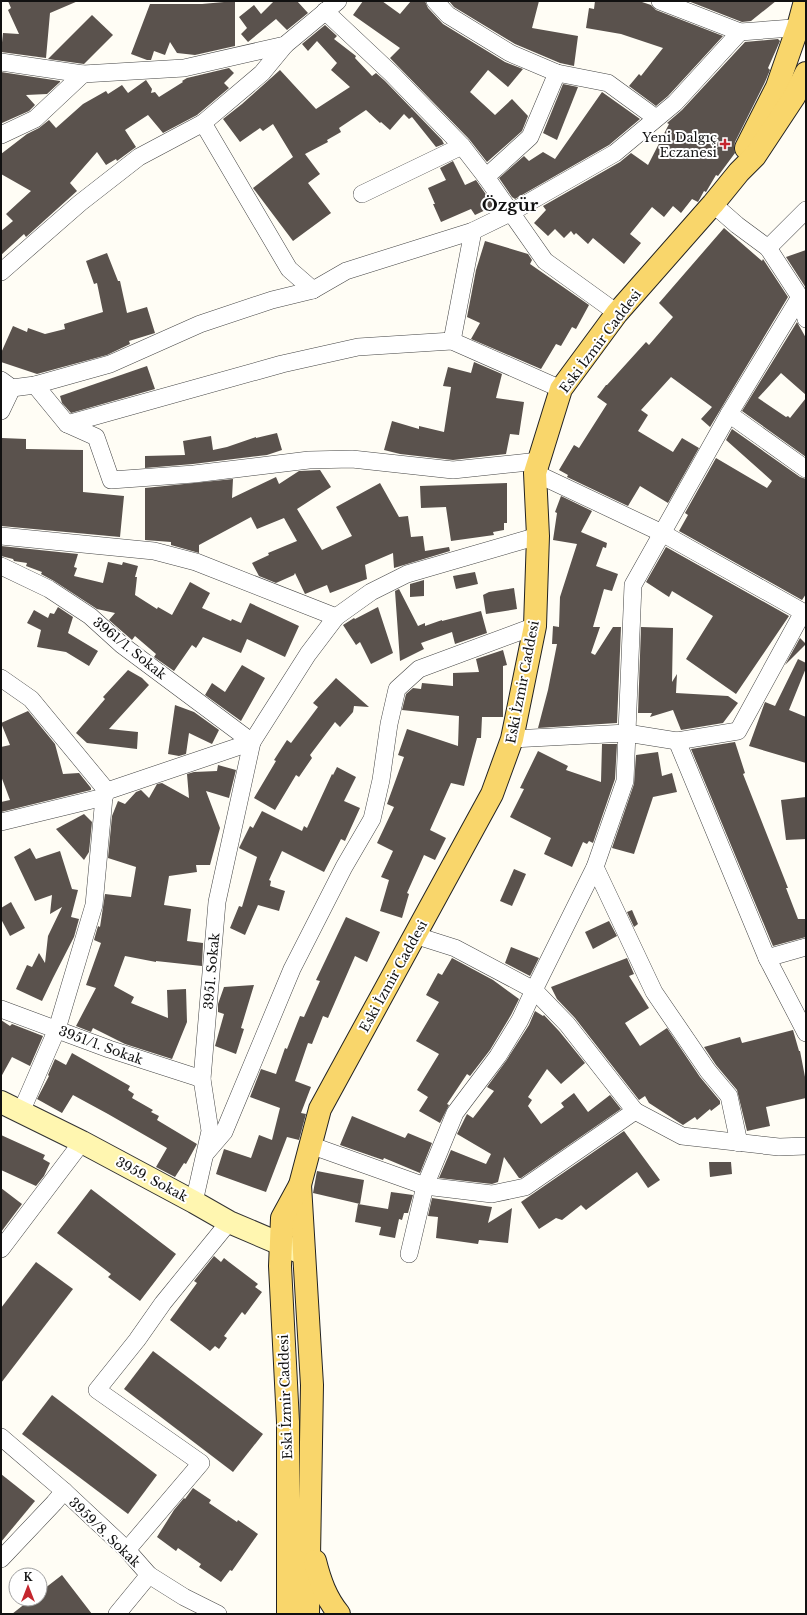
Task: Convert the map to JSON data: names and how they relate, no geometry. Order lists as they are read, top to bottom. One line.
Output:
{"streets":{"main road":["Eski İzmir Caddesi"],"street":["3961/1. Sokak","3951. Sokak","3951/1. Sokak","3959. Sokak","3959/8. Sokak"]},"crossings":[["Eski İzmir Caddesi","3959. Sokak"],["3961/1. Sokak","3951. Sokak"],["3951. Sokak","3951/1. Sokak"],["3951. Sokak","3959. Sokak"]],"districts":["Özgür"],"places":{"health":["Yeni Dalgıç Eczanesi"]},"north":"top"}
